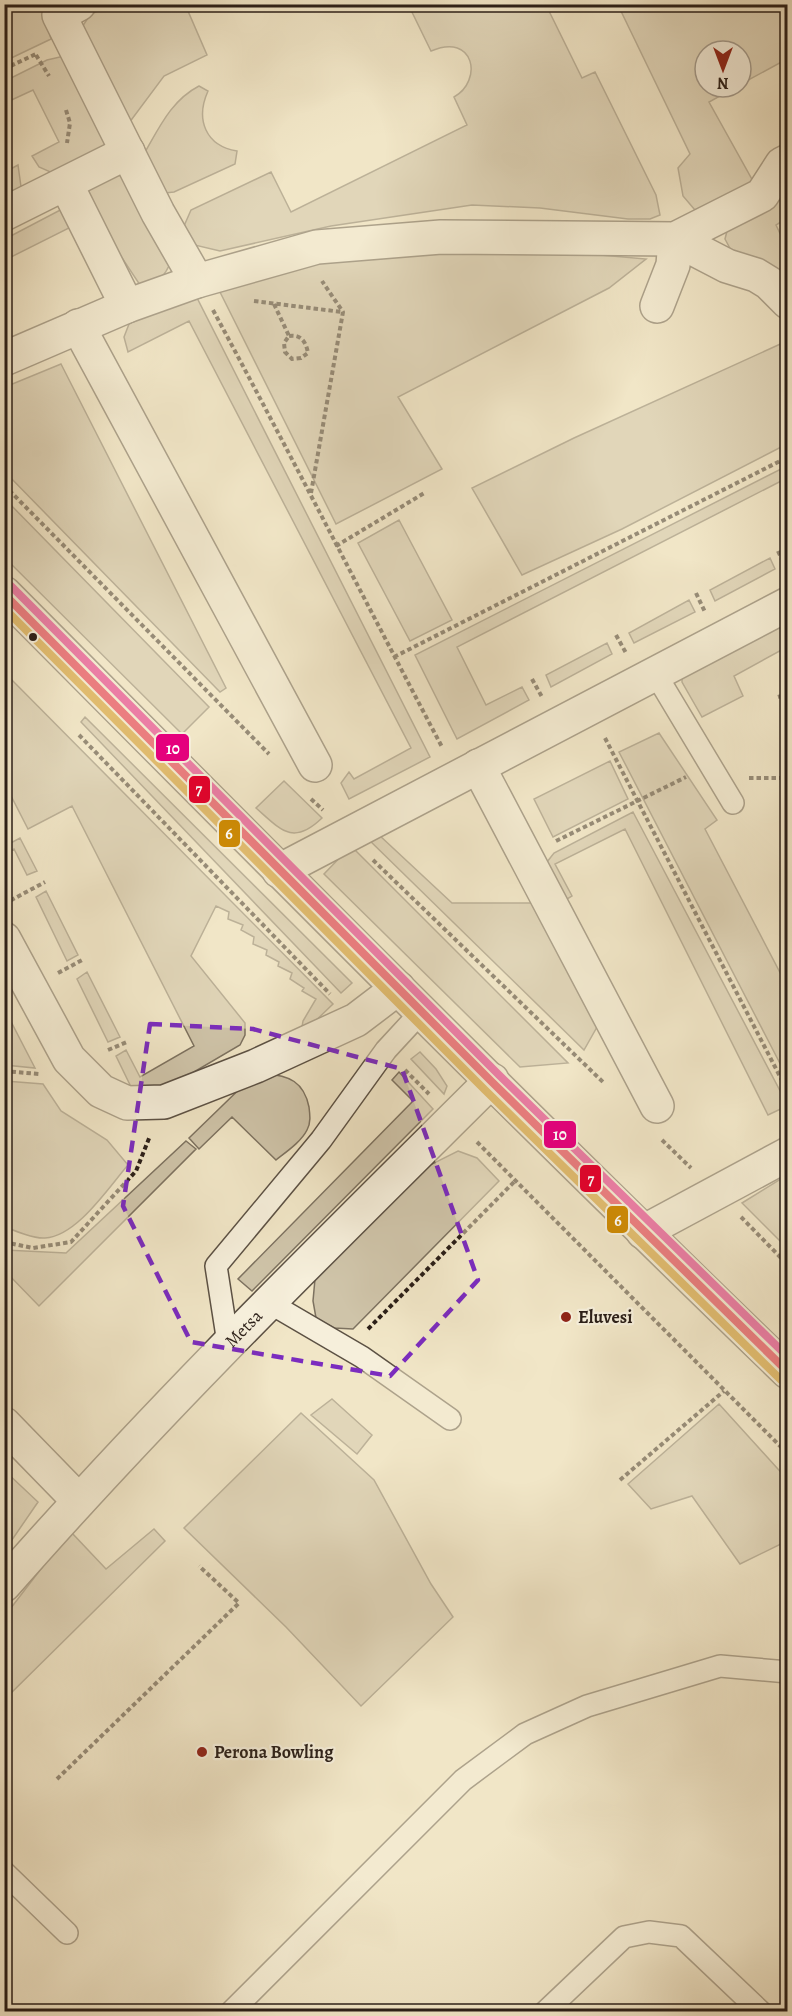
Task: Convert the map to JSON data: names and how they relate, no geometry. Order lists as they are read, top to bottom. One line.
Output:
{"streets":{"street":["Metsa"]},"places":["Eluvesi","Perona Bowling"],"lines":["transit line 10","transit line 7","transit line 6"],"north":"bottom"}
